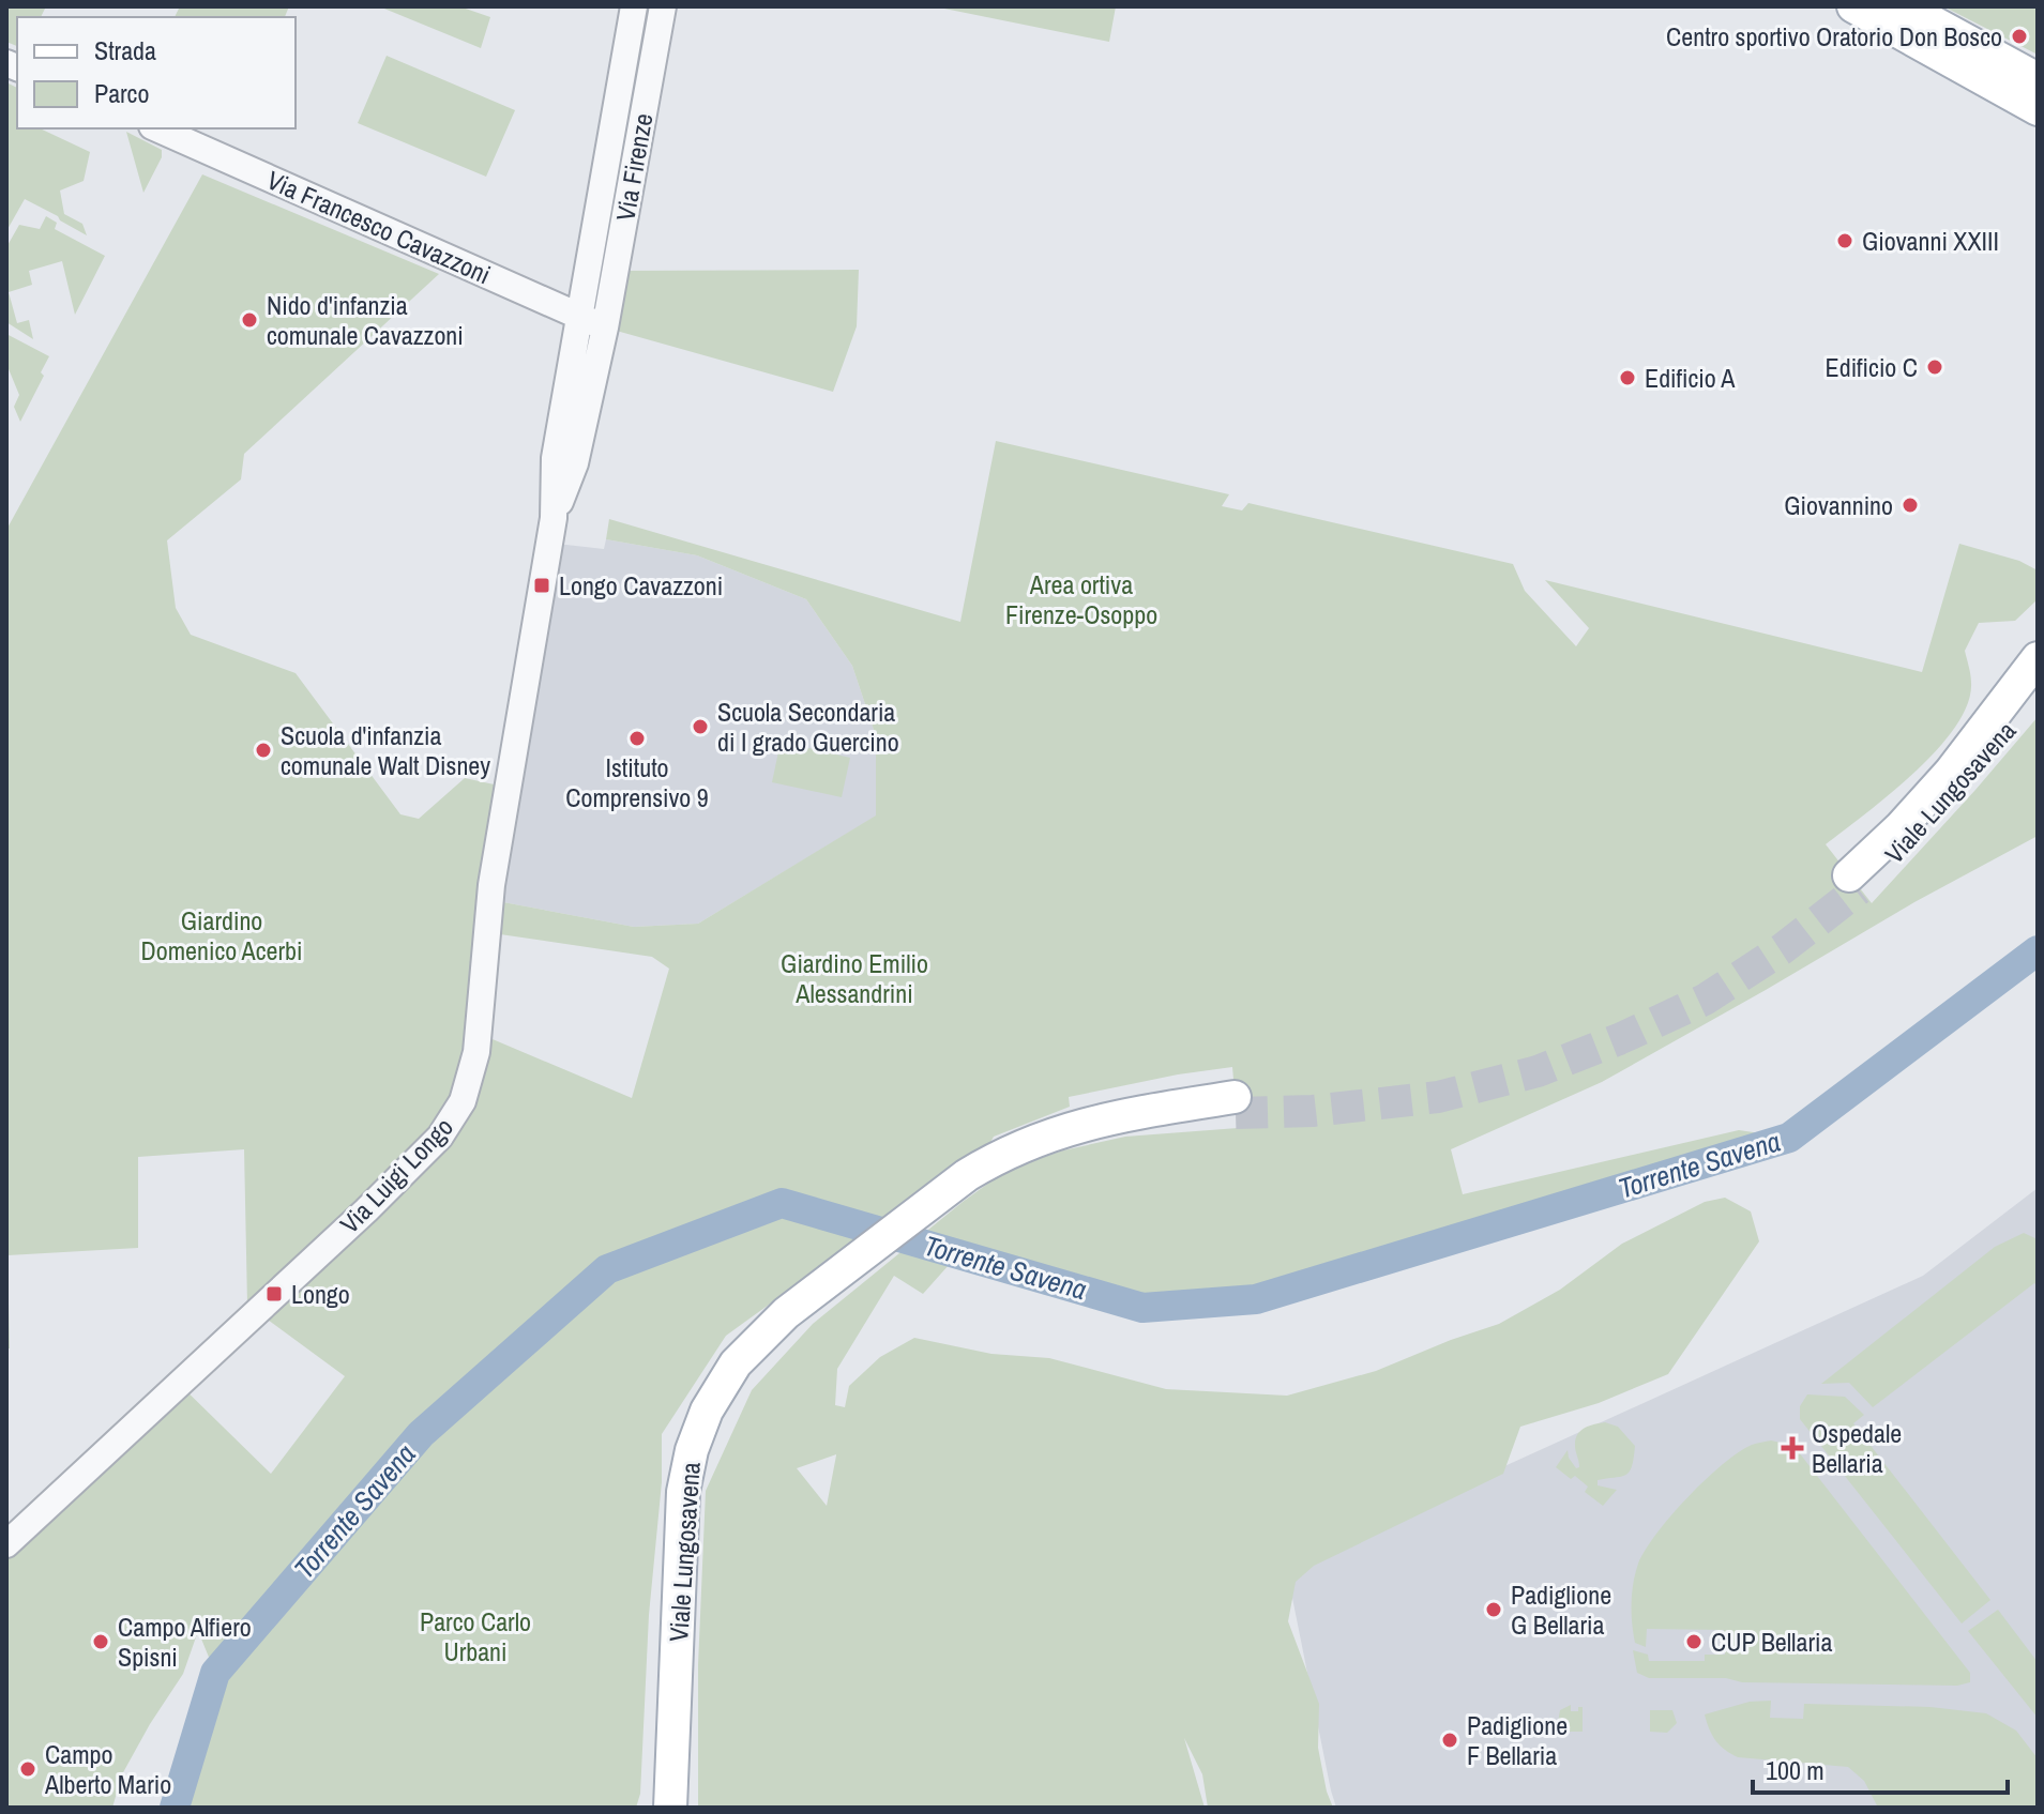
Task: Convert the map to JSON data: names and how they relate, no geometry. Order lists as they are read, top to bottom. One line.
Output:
{"streets":{"main road":["Viale Lungosavena"],"street":["Via Firenze","Via Francesco Cavazzoni","Via Luigi Longo"]},"crossings":[["Via Firenze","Via Francesco Cavazzoni"],["Via Firenze","Via Luigi Longo"]],"water":["Torrente Savena"],"parks":["Area ortiva Firenze-Osoppo","Giardino Domenico Acerbi","Giardino Emilio Alessandrini","Parco Carlo Urbani"],"places":{"other":["Centro sportivo Oratorio Don Bosco","Giovanni XXIII","Nido d'infanzia comunale Cavazzoni","Edificio C","Edificio A","Giovannino","Scuola Secondaria di I grado Guercino","Istituto Comprensivo 9","Scuola d'infanzia comunale Walt Disney","Padiglione G Bellaria","Campo Alfiero Spisni","CUP Bellaria","Padiglione F Bellaria","Campo Alberto Mario"],"transit":["Longo Cavazzoni","Longo"],"health":["Ospedale Bellaria"]},"legend":["Strada","Parco"],"scale_bar":"100 m"}
